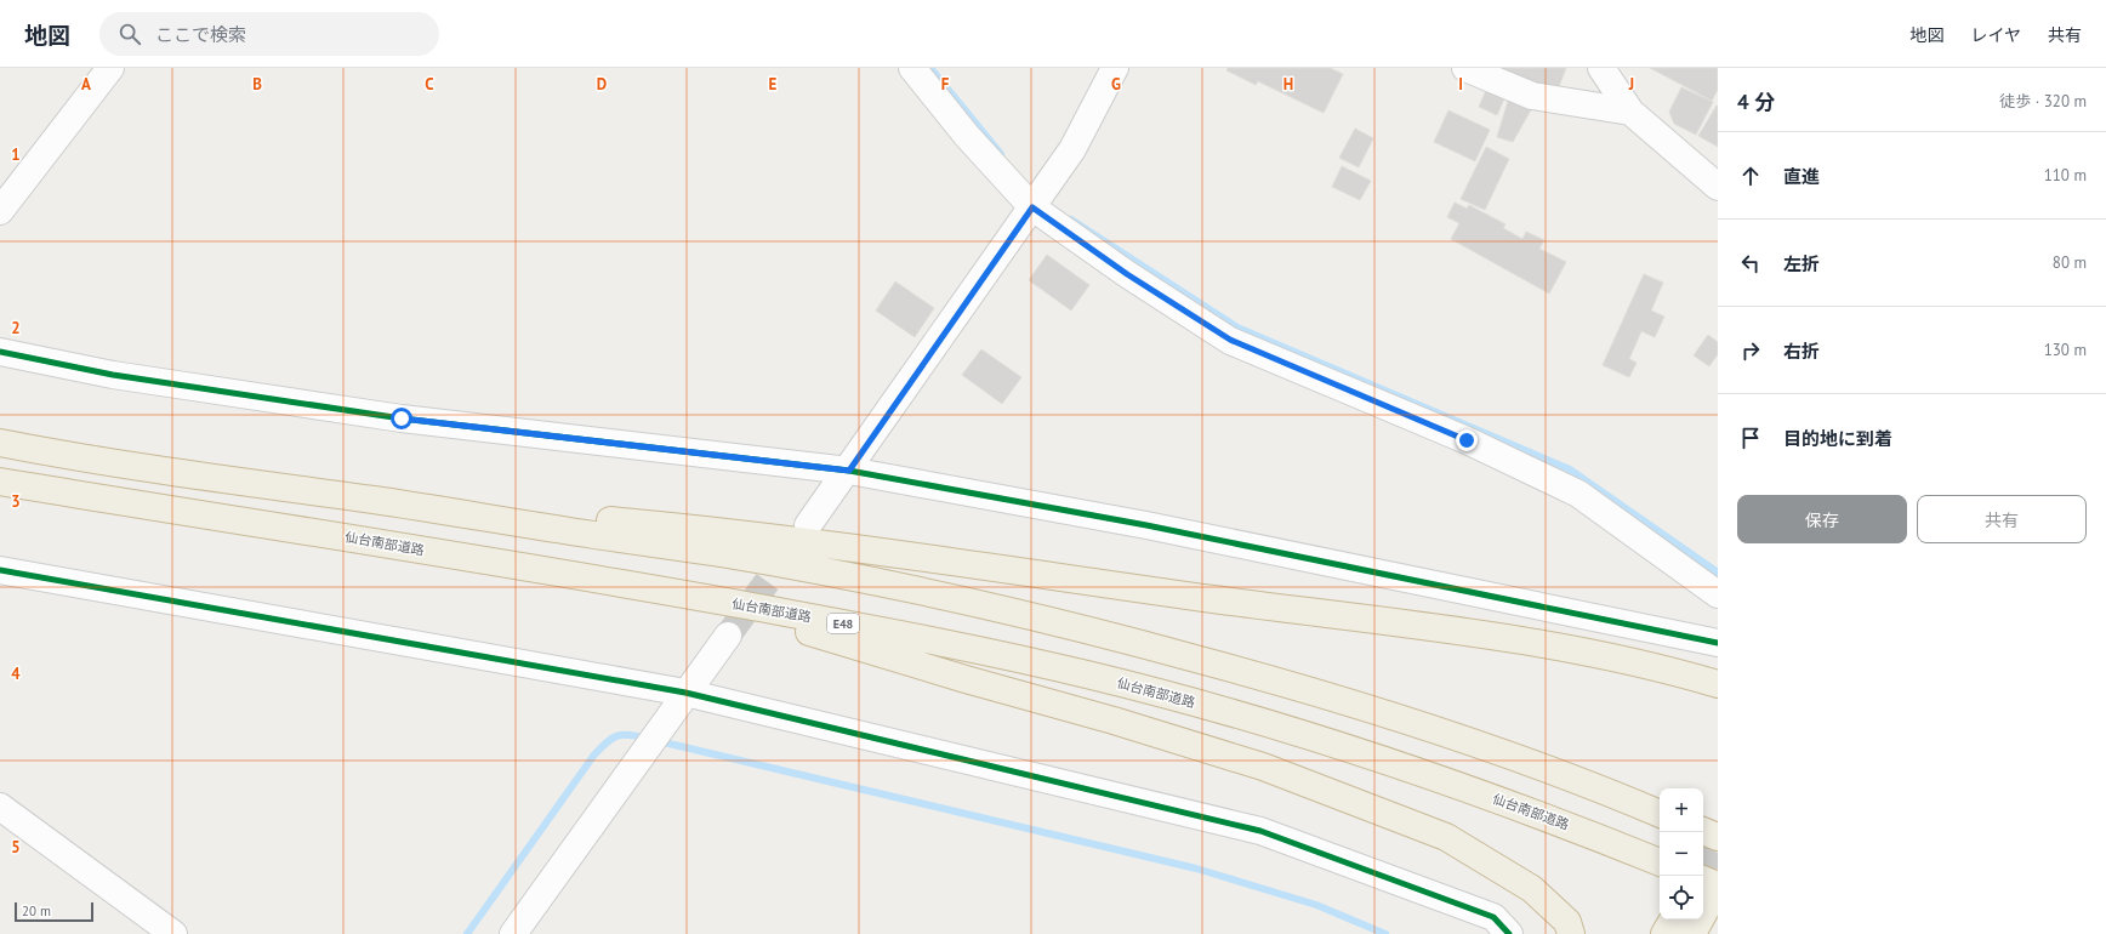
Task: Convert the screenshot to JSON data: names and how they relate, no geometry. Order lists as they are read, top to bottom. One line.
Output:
{"streets":{"highway":["仙台南部道路","E48"]},"scale_bar":"20 m","page":{"header":"地図","search":"ここで検索","nav":["地図","レイヤ","共有"],"heading":["4 分","徒歩 · 320 m"],"list":[["直進","110 m"],["左折","80 m"],["右折","130 m"],"目的地に到着"],"buttons":["保存","共有"],"map_buttons":["+","−"],"scale":"20 m"},"grid":{"columns":["A","B","C","D","E","F","G","H","I","J"],"rows":["1","2","3","4","5"]}}
